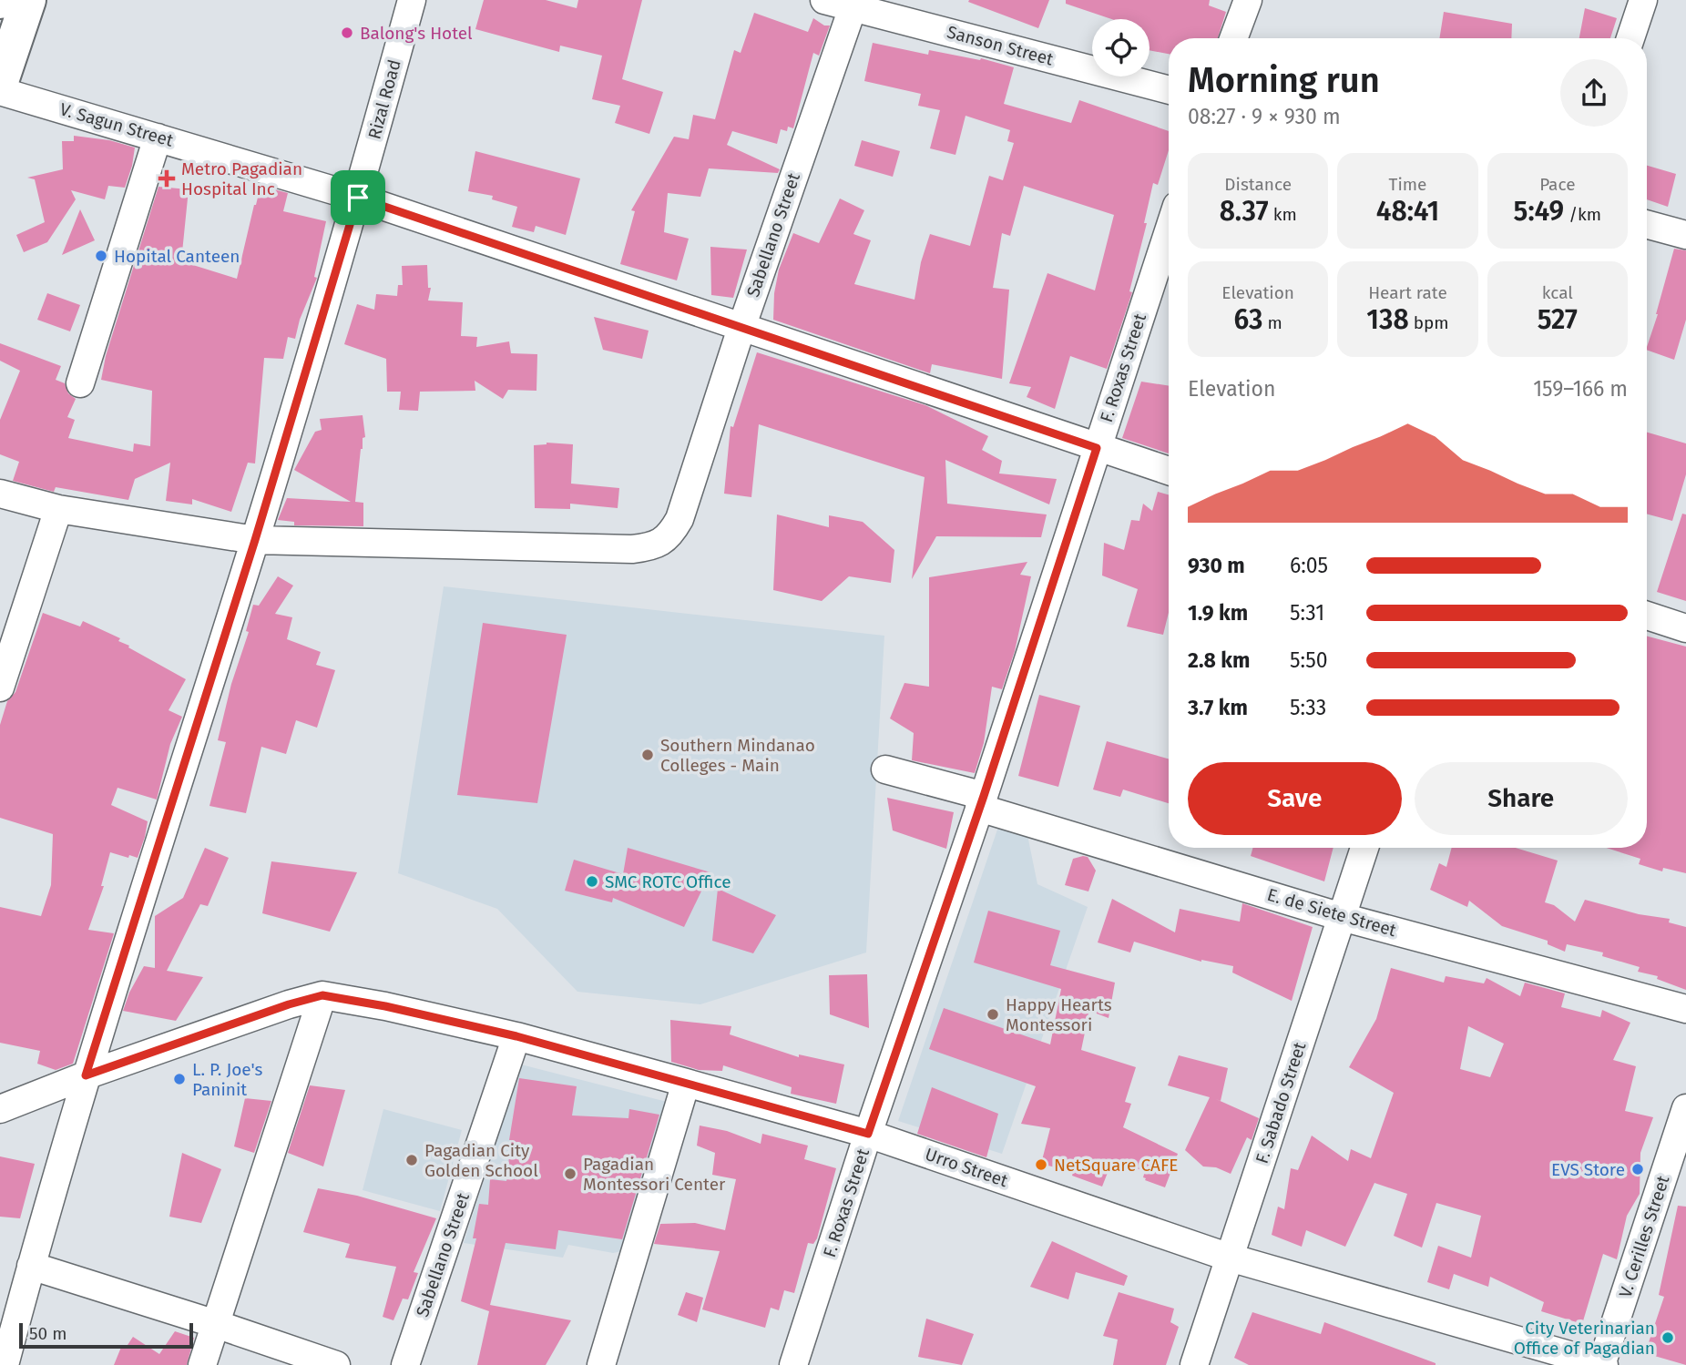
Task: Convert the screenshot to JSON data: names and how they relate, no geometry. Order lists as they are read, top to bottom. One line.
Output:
{"streets":{"street":["Sanson Street","Rizal Road","V. Sagun Street","Sabellano Street","F. Roxas Street","E. de Siete Street","F. Sabado Street","Urro Street","V. Cerilles Street"]},"crossings":[["Sanson Street","Sabellano Street"],["Rizal Road","V. Sagun Street"],["Rizal Road","Sabellano Street"],["V. Sagun Street","Sabellano Street"],["V. Sagun Street","F. Roxas Street"],["Sabellano Street","Urro Street"],["F. Roxas Street","E. de Siete Street"],["F. Roxas Street","Urro Street"],["E. de Siete Street","F. Sabado Street"],["F. Sabado Street","Urro Street"],["Urro Street","V. Cerilles Street"]],"places":{"other":["Balong's Hotel","Hopital Canteen","Southern Mindanao Colleges - Main","SMC ROTC Office","Happy Hearts Montessori","L. P. Joe's Paninit","Pagadian City Golden School","NetSquare CAFE","EVS Store","Pagadian Montessori Center","City Veterinarian Office of Pagadian"],"health":["Metro Pagadian Hospital Inc"]},"scale_bar":"50 m","page":{"heading":["Morning run","08:27 · 9 × 930 m"],"stats":[["Distance","8.37 km"],["Time","48:41"],["Pace","5:49 /km"],["Elevation","63 m"],["Heart rate","138 bpm"],["kcal","527"]],"chart":["Elevation","159–166 m"],"list":[{"name":"930 m","note":"6:05"},{"name":"1.9 km","note":"5:31"},{"name":"2.8 km","note":"5:50"},{"name":"3.7 km","note":"5:33"}],"buttons":["Save","Share"],"scale":"50 m"}}
